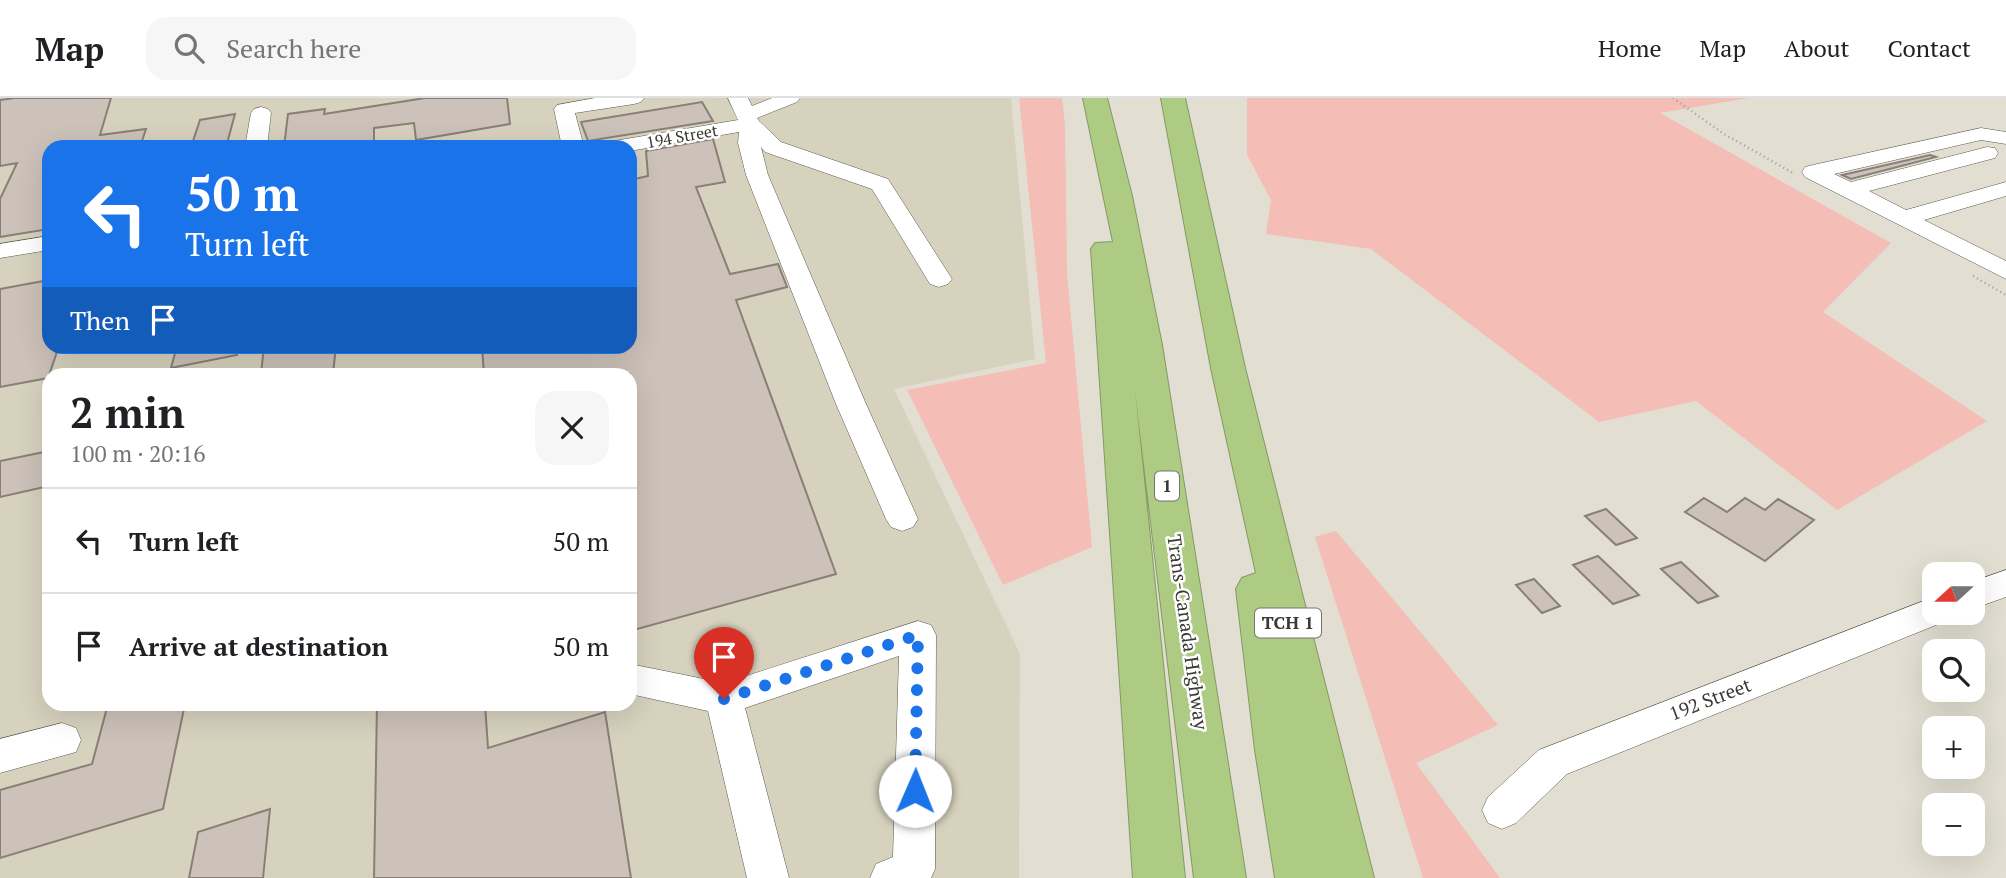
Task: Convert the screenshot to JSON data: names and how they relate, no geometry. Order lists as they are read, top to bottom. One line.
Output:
{"streets":{"highway":["1","TCH 1","Trans-Canada Highway"],"street":["194 Street","192 Street"]},"north":"left","page":{"header":"Map","search":"Search here","nav":["Home","Map","About","Contact"],"turn":["50 m","Turn left"],"then":"Then","heading":["2 min","100 m · 20:16"],"list":[{"name":"Turn left","value":"50 m"},{"name":"Arrive at destination","value":"50 m"}],"map_buttons":["+","−"]}}
